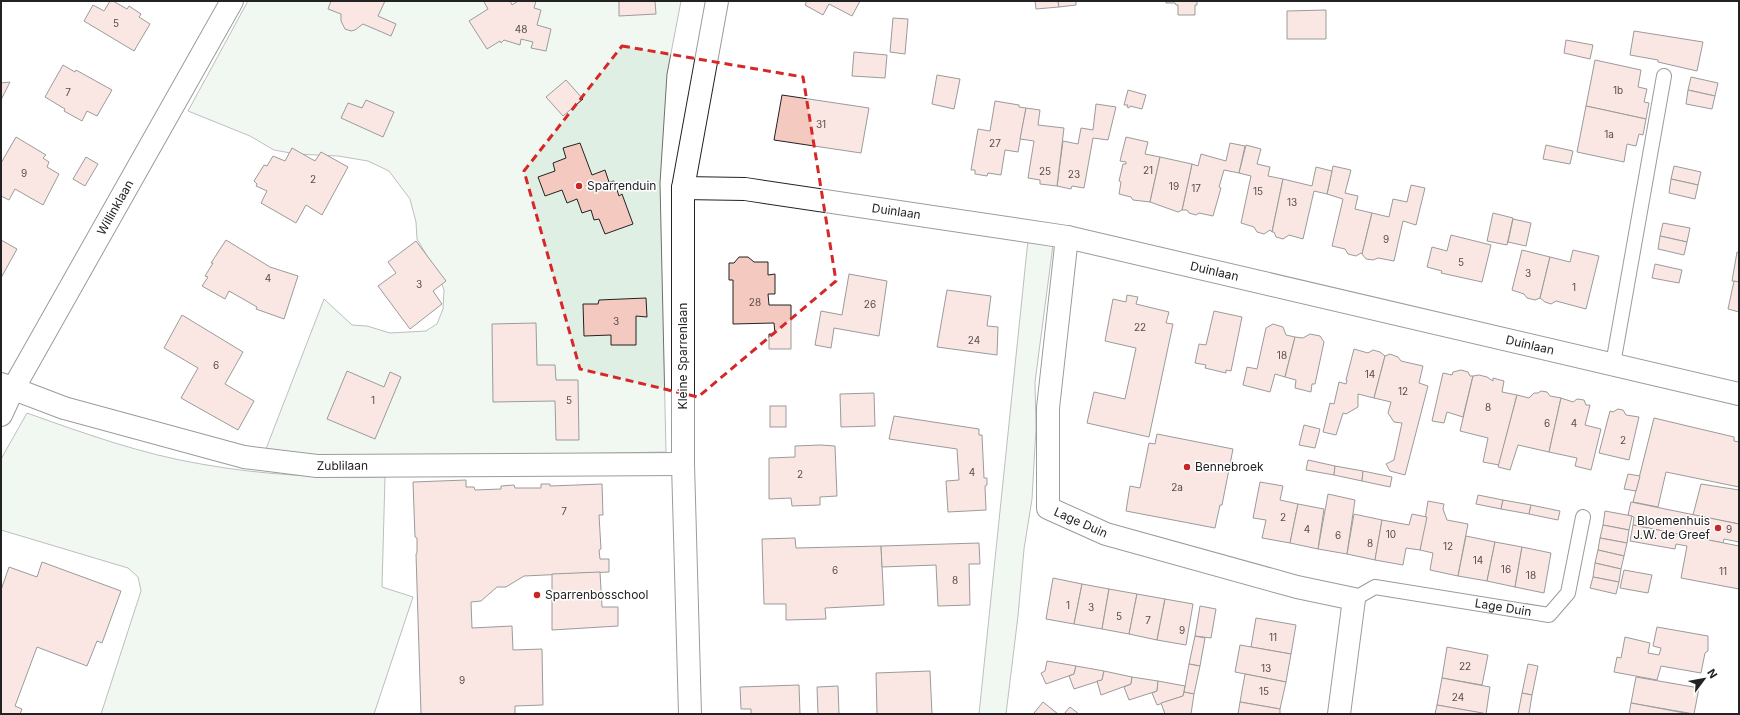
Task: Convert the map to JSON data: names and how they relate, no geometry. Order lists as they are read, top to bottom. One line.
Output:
{"streets":{"street":["Willinklaan","Duinlaan","Kleine Sparrenlaan","Zublilaan","Lage Duin"]},"crossings":[["Willinklaan","Zublilaan"],["Duinlaan","Kleine Sparrenlaan"],["Duinlaan","Lage Duin"],["Kleine Sparrenlaan","Zublilaan"]],"places":["Sparrenduin","Bennebroek","Bloemenhuis J.W. de Greef","Sparrenbosschool"],"house_numbers":["5","48","1b","7","31","1a","27","21","25","9","23","2","19","17","15","13","9","5","3","4","3","1","28","26","3","22","24","18","6","14","12","1","5","8","6","4","2","4","2","2a","7","2","4","9","10","6","8","12","14","16","6","11","18","8","1","3","5","7","9","11","22","13","9","15","24"],"north":"top right"}
